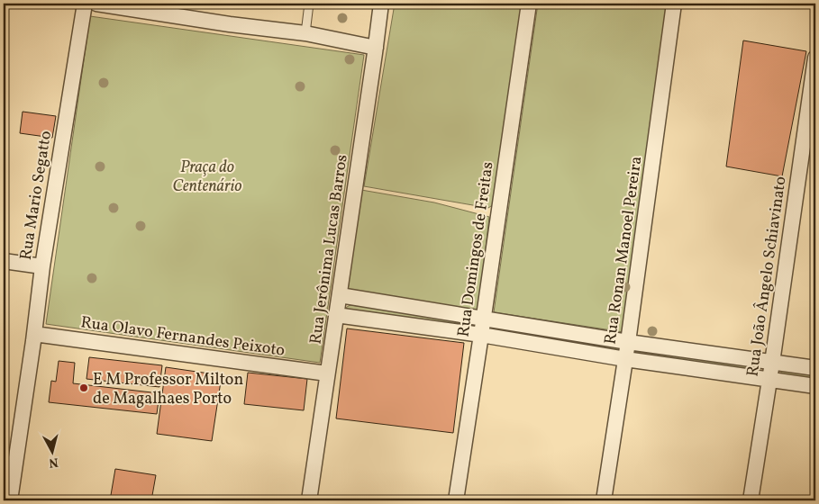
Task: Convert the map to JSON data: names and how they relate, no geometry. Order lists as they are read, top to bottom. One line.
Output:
{"streets":{"street":["Rua Mario Segatto","Rua Jerônima Lucas Barros","Rua Domingos de Freitas","Rua Ronan Manoel Pereira","Rua João Ângelo Schiavinato","Rua Olavo Fernandes Peixoto"]},"crossings":[["Rua Mario Segatto","Rua Olavo Fernandes Peixoto"],["Rua Jerônima Lucas Barros","Rua Olavo Fernandes Peixoto"]],"parks":["Praça do Centenário"],"places":["E M Professor Milton de Magalhaes Porto"],"north":"bottom"}
